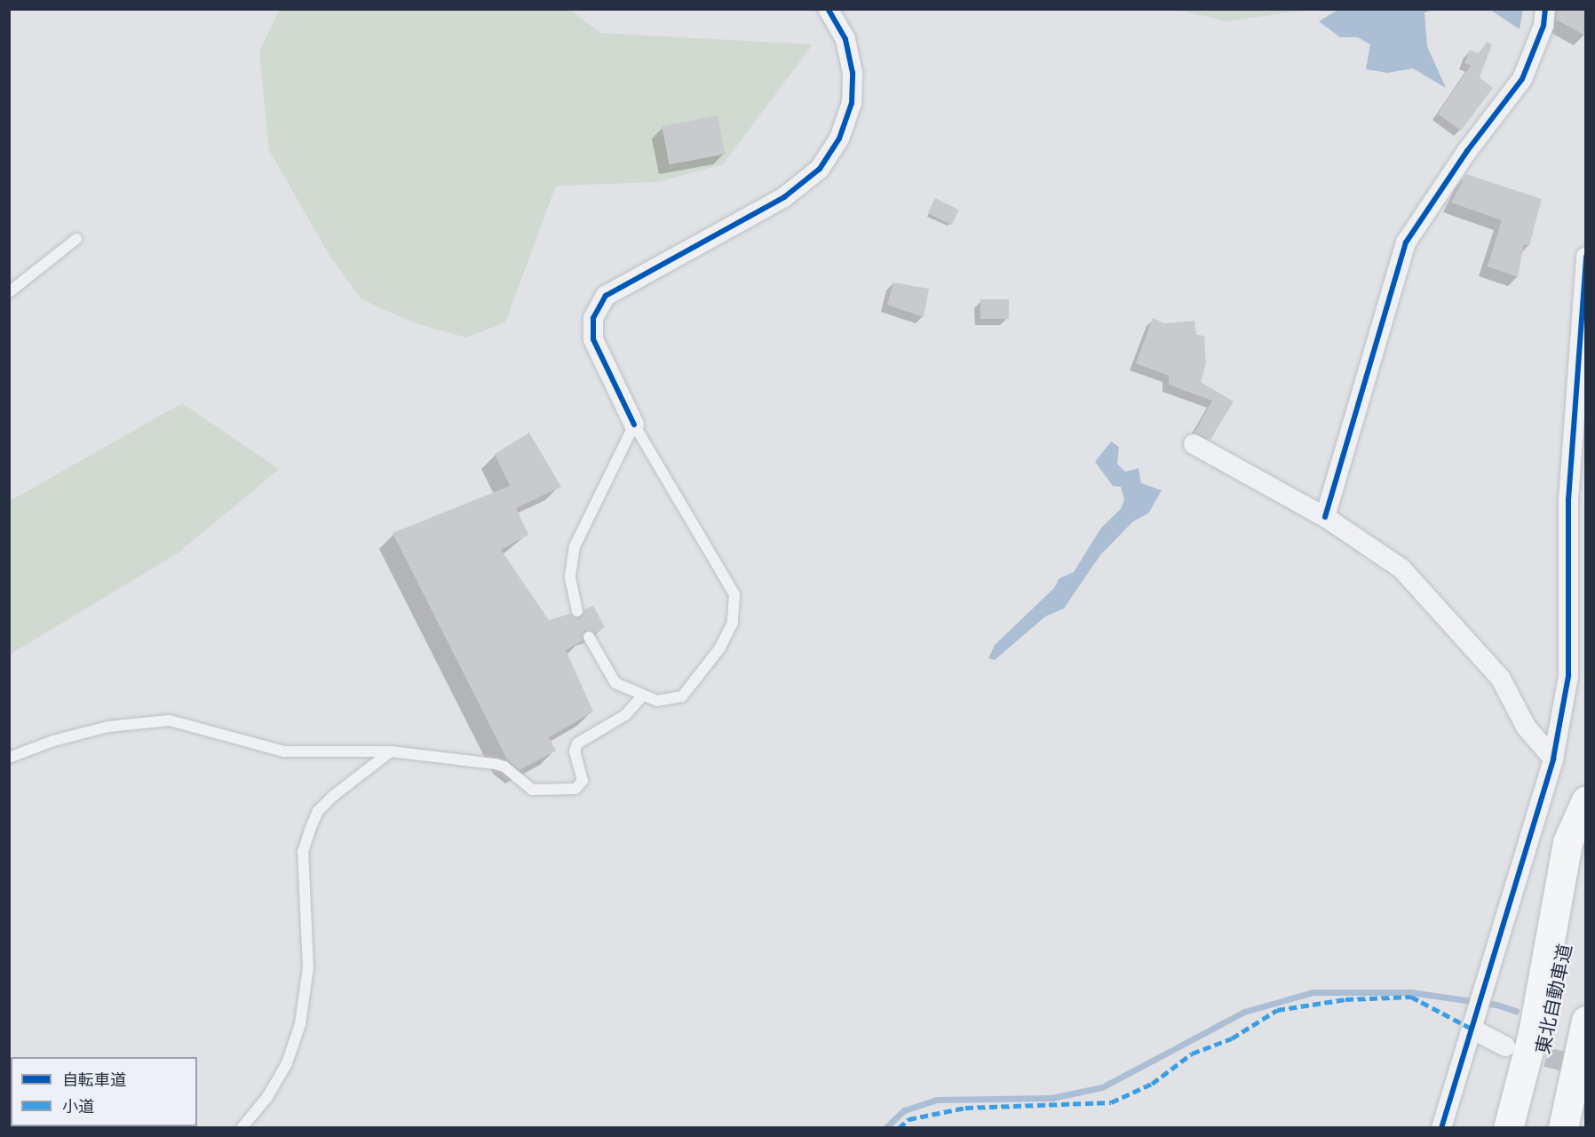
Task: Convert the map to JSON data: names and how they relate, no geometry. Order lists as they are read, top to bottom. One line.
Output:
{"streets":{"highway":["東北自動車道"]},"legend":["自転車道","小道"]}
